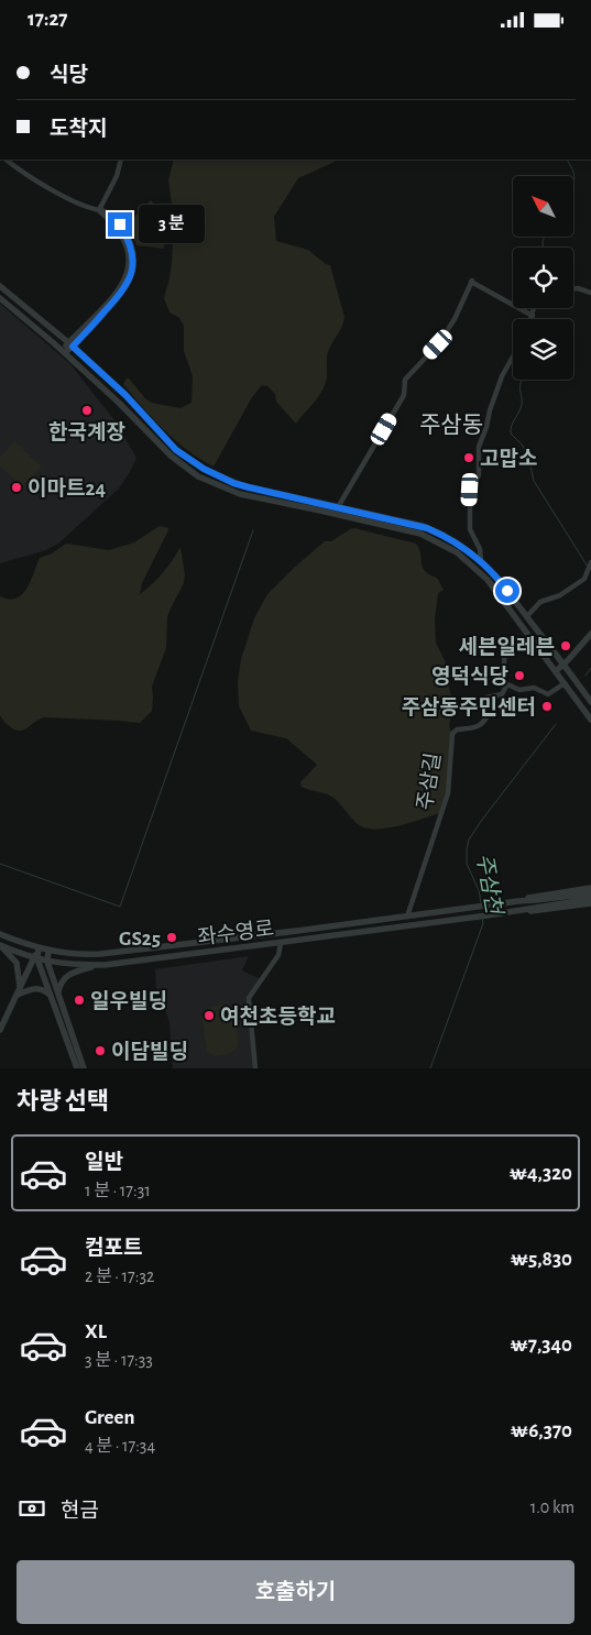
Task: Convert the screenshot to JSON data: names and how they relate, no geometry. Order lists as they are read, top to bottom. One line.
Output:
{"streets":{"street":["주삼길","좌수영로"]},"crossings":[["주삼길","좌수영로"]],"districts":["주삼동"],"water":["주삼천"],"places":["한국계장","고맙소","이마트24","세븐일레븐","영덕식당","주삼동주민센터","GS25","일우빌딩","여천초등학교","이담빌딩"],"north":"top left","page":{"status":"17:27","banner":["식당","도착지"],"bubble":"3 분","heading":"차량 선택","list":[{"name":"일반","note":"1 분 · 17:31","value":"₩4,320"},{"name":"컴포트","note":"2 분 · 17:32","value":"₩5,830"},{"name":"XL","note":"3 분 · 17:33","value":"₩7,340"},{"name":"Green","note":"4 분 · 17:34","value":"₩6,370"}],"pay":["현금","1.0 km"],"buttons":"호출하기"}}
